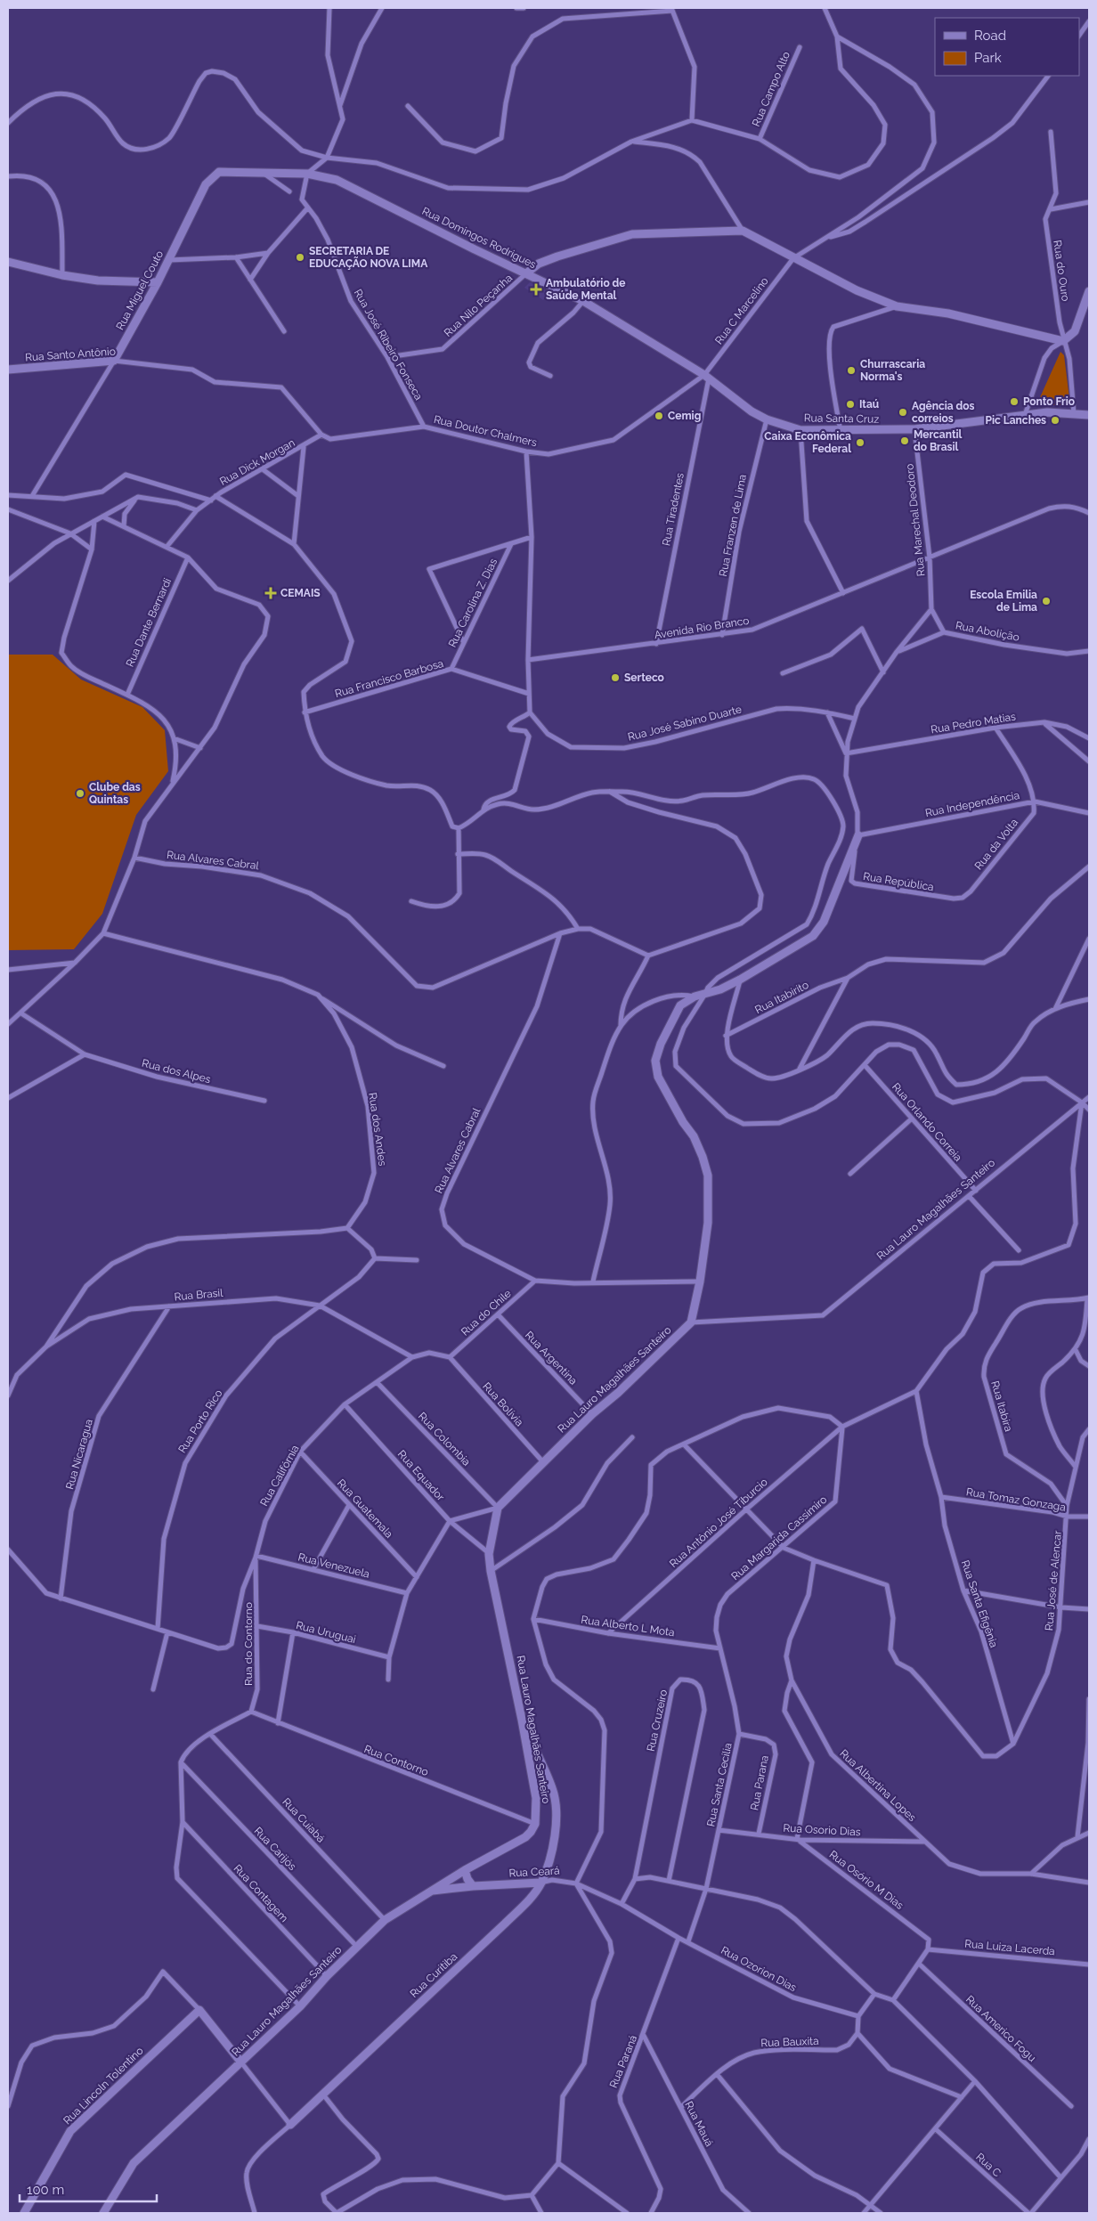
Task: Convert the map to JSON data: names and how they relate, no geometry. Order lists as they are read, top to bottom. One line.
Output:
{"streets":{"street":["Rua Campo Alto","Rua Domingos Rodrigues","Rua do Ouro","Rua Miguel Couto","Rua Nilo Peçanha","Rua C Marcelino","Rua José Ribeiro Fonseca","Rua Santo Antônio","Rua Santa Cruz","Rua Doutor Chalmers","Rua Dick Morgan","Rua Tiradentes","Rua Marechal Deodoro","Rua Franzen de Lima","Rua Carolina Z. Dias","Rua Dante Bernardi","Avenida Rio Branco","Rua Abolição","Rua Francisco Barbosa","Rua José Sabino Duarte","Rua Pedro Matias","Rua Independência","Rua da Volta","Rua Alvares Cabral","Rua República","Rua Itabirito","Rua dos Alpes","Rua Orlando Correia","Rua dos Andes","Rua Lauro Magalhães Santeiro","Rua Brasil","Rua do Chile","Rua Argentina","Rua Bolívia","Rua Itabira","Rua Porto Rico","Rua Colombia","Rua Nicaragua","Rua Califórnia","Rua Equador","Rua Tomaz Gonzaga","Rua Guatemala","Rua Antônio José Tiburcio","Rua Margarida Cassimiro","Rua Venezuela","Rua José de Alencar","Rua Santa Efigênia","Rua Alberto L Mota","Rua Uruguai","Rua do Contorno","Rua Cruzeiro","Rua Contorno","Rua Parana","Rua Santa Cecilia","Rua Albertina Lopes","Rua Cuiabá","Rua Osorio Dias","Rua Carijós","Rua Ceará","Rua Osório M Dias","Rua Contagem","Rua Luiza Lacerda","Rua Ozorion Dias","Rua Curitiba","Rua Americo Fogu","Rua Bauxita","Rua Paraná","Rua Lincoln Tolentino","Rua Mauá","Rua C"]},"crossings":[["Rua Domingos Rodrigues","Rua Miguel Couto"],["Rua Domingos Rodrigues","Rua Nilo Peçanha"],["Rua Domingos Rodrigues","Rua C Marcelino"],["Rua Domingos Rodrigues","Rua José Ribeiro Fonseca"],["Rua Domingos Rodrigues","Rua Santa Cruz"],["Rua Domingos Rodrigues","Rua Doutor Chalmers"],["Rua Domingos Rodrigues","Rua Tiradentes"],["Rua do Ouro","Rua Santa Cruz"],["Rua Miguel Couto","Rua José Ribeiro Fonseca"],["Rua Miguel Couto","Rua Santo Antônio"],["Rua Nilo Peçanha","Rua José Ribeiro Fonseca"],["Rua C Marcelino","Rua Santa Cruz"],["Rua C Marcelino","Rua Doutor Chalmers"],["Rua C Marcelino","Rua Tiradentes"],["Rua José Ribeiro Fonseca","Rua Doutor Chalmers"],["Rua Santo Antônio","Rua Doutor Chalmers"],["Rua Santo Antônio","Rua Dick Morgan"],["Rua Santa Cruz","Rua Doutor Chalmers"],["Rua Santa Cruz","Rua Tiradentes"],["Rua Santa Cruz","Rua Marechal Deodoro"],["Rua Santa Cruz","Rua Franzen de Lima"],["Rua Doutor Chalmers","Rua Dick Morgan"],["Rua Doutor Chalmers","Rua Tiradentes"],["Rua Tiradentes","Avenida Rio Branco"],["Rua Marechal Deodoro","Avenida Rio Branco"],["Rua Marechal Deodoro","Rua Abolição"],["Rua Franzen de Lima","Avenida Rio Branco"],["Rua Carolina Z. Dias","Rua Francisco Barbosa"],["Rua Independência","Rua da Volta"],["Rua Independência","Rua República"],["Rua da Volta","Rua República"],["Rua Alvares Cabral","Rua do Chile"],["Rua Orlando Correia","Rua Lauro Magalhães Santeiro"],["Rua Lauro Magalhães Santeiro","Rua Argentina"],["Rua Lauro Magalhães Santeiro","Rua Bolívia"],["Rua Lauro Magalhães Santeiro","Rua Colombia"],["Rua Lauro Magalhães Santeiro","Rua Equador"],["Rua Lauro Magalhães Santeiro","Rua Contorno"],["Rua Lauro Magalhães Santeiro","Rua Cuiabá"],["Rua Lauro Magalhães Santeiro","Rua Carijós"],["Rua Lauro Magalhães Santeiro","Rua Ceará"],["Rua Lauro Magalhães Santeiro","Rua Contagem"],["Rua Lauro Magalhães Santeiro","Rua Curitiba"],["Rua Brasil","Rua Porto Rico"],["Rua Brasil","Rua Nicaragua"],["Rua Brasil","Rua Califórnia"],["Rua do Chile","Rua Argentina"],["Rua do Chile","Rua Bolívia"],["Rua do Chile","Rua Califórnia"],["Rua Bolívia","Rua Califórnia"],["Rua Itabira","Rua José de Alencar"],["Rua Colombia","Rua Califórnia"],["Rua Califórnia","Rua Equador"],["Rua Califórnia","Rua Guatemala"],["Rua Califórnia","Rua Venezuela"],["Rua Califórnia","Rua do Contorno"],["Rua Tomaz Gonzaga","Rua José de Alencar"],["Rua Tomaz Gonzaga","Rua Santa Efigênia"],["Rua Antônio José Tiburcio","Rua Margarida Cassimiro"],["Rua Antônio José Tiburcio","Rua Santa Efigênia"],["Rua Antônio José Tiburcio","Rua Alberto L Mota"],["Rua Margarida Cassimiro","Rua Santa Cecilia"],["Rua Venezuela","Rua do Contorno"],["Rua José de Alencar","Rua Santa Efigênia"],["Rua Alberto L Mota","Rua Santa Cecilia"],["Rua Uruguai","Rua do Contorno"],["Rua do Contorno","Rua Contorno"],["Rua Cruzeiro","Rua Ceará"],["Rua Parana","Rua Santa Cecilia"],["Rua Parana","Rua Osorio Dias"],["Rua Santa Cecilia","Rua Osorio Dias"],["Rua Santa Cecilia","Rua Ozorion Dias"],["Rua Albertina Lopes","Rua Osorio Dias"],["Rua Osorio Dias","Rua Osório M Dias"],["Rua Ceará","Rua Ozorion Dias"],["Rua Ceará","Rua Curitiba"],["Rua Ceará","Rua Paraná"],["Rua Osório M Dias","Rua Luiza Lacerda"],["Rua Ozorion Dias","Rua Paraná"],["Rua Bauxita","Rua Mauá"],["Rua Paraná","Rua Mauá"]],"places":{"other":["SECRETARIA DE EDUCAÇÃO NOVA LIMA","Churrascaria Norma's","Ponto Frio","Itaú","Agência dos correios","Cemig","Pic Lanches","Mercantil do Brasil","Caixa Econômica Federal","Escola Emilia de Lima","Serteco","Clube das Quintas"],"health":["Ambulatório de Saúde Mental","CEMAIS"]},"legend":["Road","Park"],"scale_bar":"100 m"}
